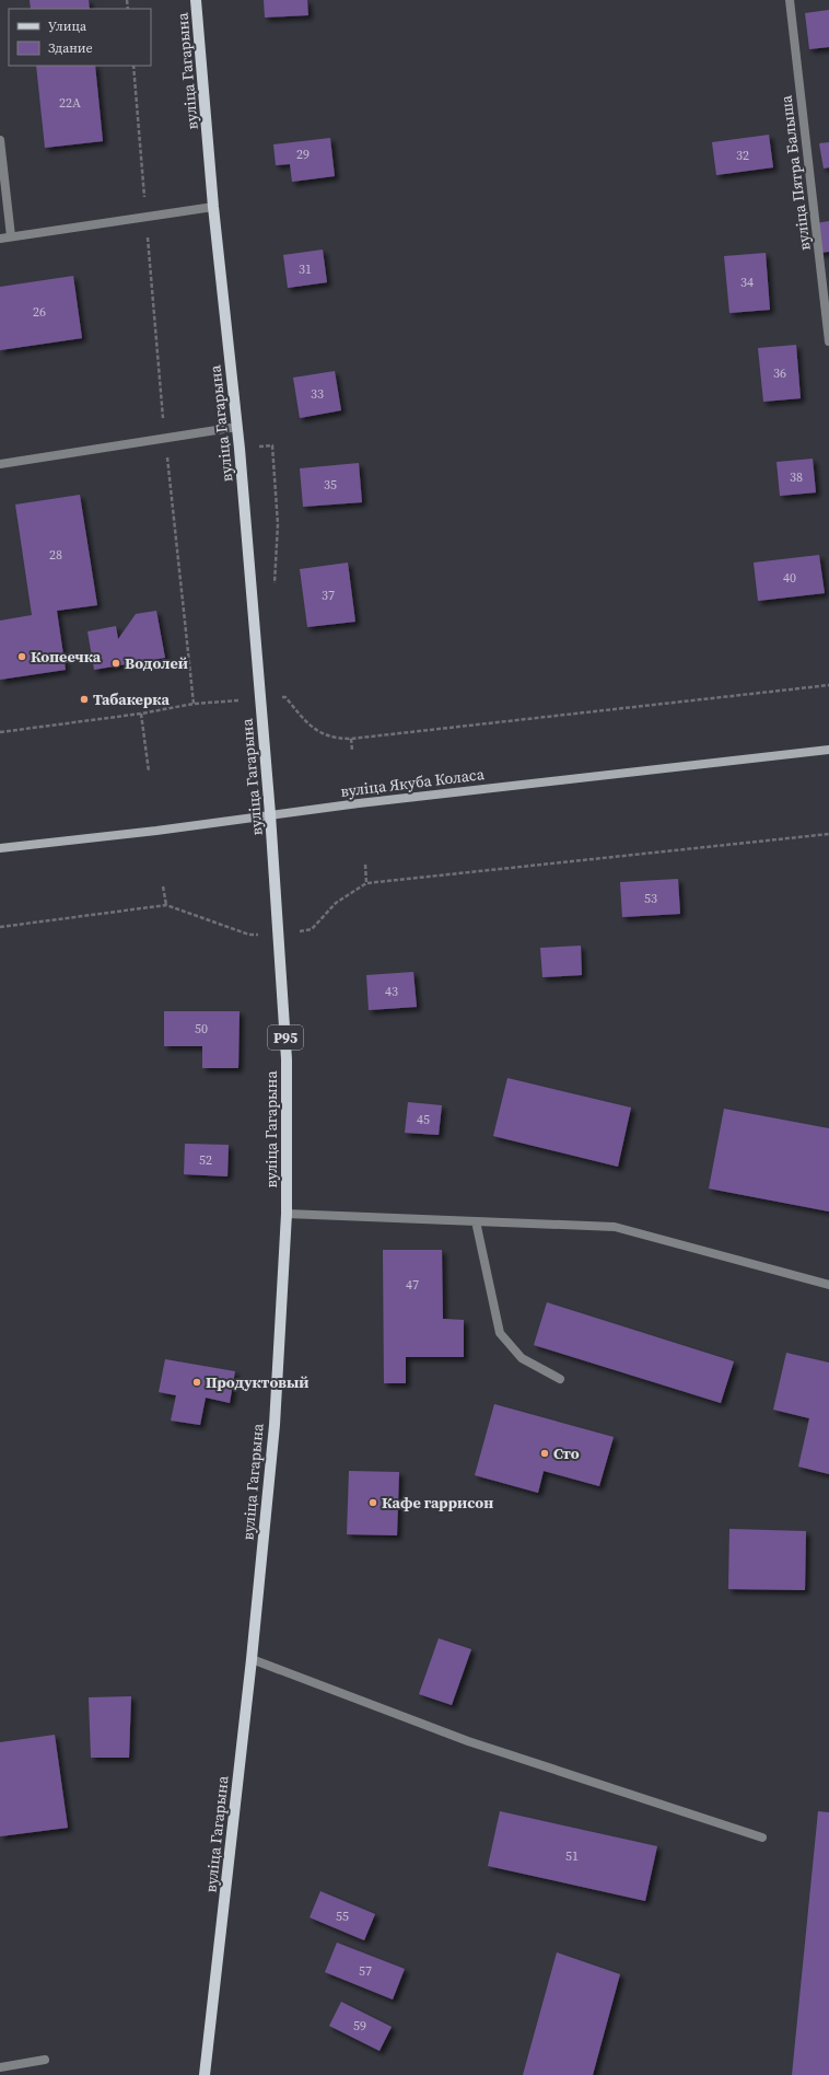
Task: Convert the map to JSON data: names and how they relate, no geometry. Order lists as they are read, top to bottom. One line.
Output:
{"streets":{"main road":["вуліца Гагарына","вуліца Якуба Коласа","Р95"],"street":["вуліца Пятра Балыша"]},"crossings":[["вуліца Гагарына","вуліца Якуба Коласа"]],"places":["Копеечка","Водолей","Табакерка","Продуктовый","Сто","Кафе гаррисон"],"house_numbers":["22А","29","32","31","34","26","36","33","38","35","28","40","37","53","43","50","45","52","47","51","55","57","59"],"legend":["Улица","Здание"]}
